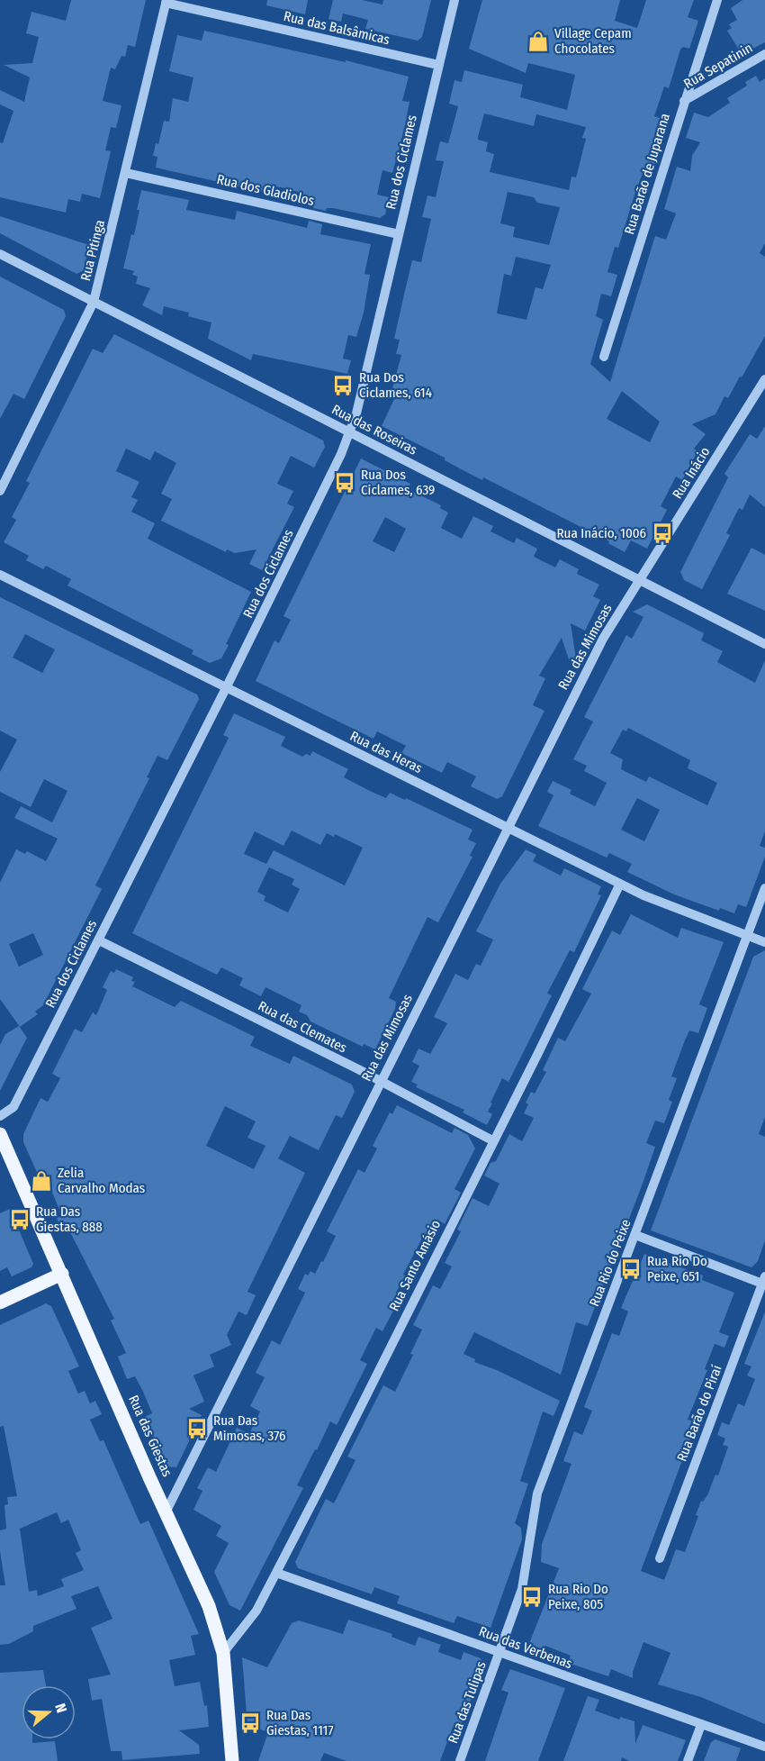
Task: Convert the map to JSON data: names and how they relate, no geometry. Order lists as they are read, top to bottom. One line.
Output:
{"streets":{"main road":["Rua das Giestas"],"street":["Rua das Balsâmicas","Rua Sepatinin","Rua dos Ciclames","Rua Barão de Juparana","Rua dos Gladiolos","Rua Pitinga","Rua das Roseiras","Rua Inácio","Rua das Mimosas","Rua das Heras","Rua das Clemates","Rua Rio do Peixe","Rua Santo Amásio","Rua Barão do Piraí","Rua das Verbenas","Rua das Tulipas"]},"crossings":[["Rua das Balsâmicas","Rua dos Ciclames"],["Rua das Balsâmicas","Rua Pitinga"],["Rua Sepatinin","Rua Barão de Juparana"],["Rua dos Ciclames","Rua dos Gladiolos"],["Rua dos Ciclames","Rua das Roseiras"],["Rua dos Ciclames","Rua das Heras"],["Rua dos Ciclames","Rua das Clemates"],["Rua dos Gladiolos","Rua Pitinga"],["Rua Pitinga","Rua das Roseiras"],["Rua das Roseiras","Rua Inácio"],["Rua das Roseiras","Rua das Mimosas"],["Rua Inácio","Rua das Mimosas"],["Rua das Mimosas","Rua das Heras"],["Rua das Mimosas","Rua das Clemates"],["Rua das Mimosas","Rua das Giestas"],["Rua das Heras","Rua Rio do Peixe"],["Rua das Heras","Rua Santo Amásio"],["Rua das Clemates","Rua Santo Amásio"],["Rua Rio do Peixe","Rua das Verbenas"],["Rua Rio do Peixe","Rua das Tulipas"],["Rua Santo Amásio","Rua das Giestas"],["Rua Santo Amásio","Rua das Verbenas"],["Rua das Verbenas","Rua das Tulipas"]],"places":{"shop":["Village Cepam Chocolates","Zelia Carvalho Modas"],"bus stop":["Rua Dos Ciclames, 614","Rua Dos Ciclames, 639","Rua Inácio, 1006","Rua Das Giestas, 888","Rua Rio Do Peixe, 651","Rua Das Mimosas, 376","Rua Rio Do Peixe, 805","Rua Das Giestas, 1117"]},"north":"right"}
